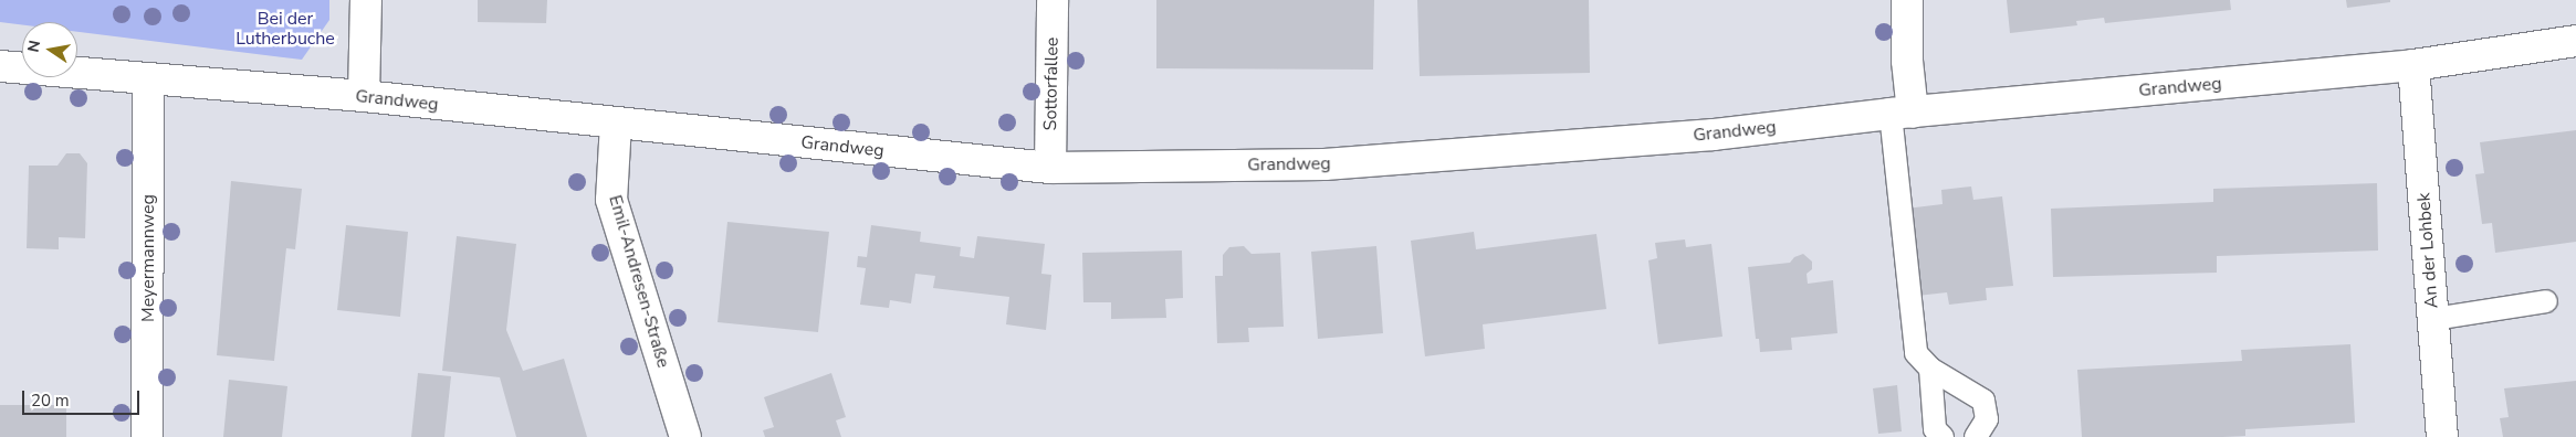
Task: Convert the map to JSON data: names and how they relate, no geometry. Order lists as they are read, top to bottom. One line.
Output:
{"streets":{"street":["Sottorfallee","Grandweg","An der Lohbek","Meyermannweg","Emil-Andresen-Straße"]},"crossings":[["Sottorfallee","Grandweg"],["Grandweg","An der Lohbek"],["Grandweg","Meyermannweg"],["Grandweg","Emil-Andresen-Straße"]],"parks":["Bei der Lutherbuche"],"scale_bar":"20 m","north":"left"}
